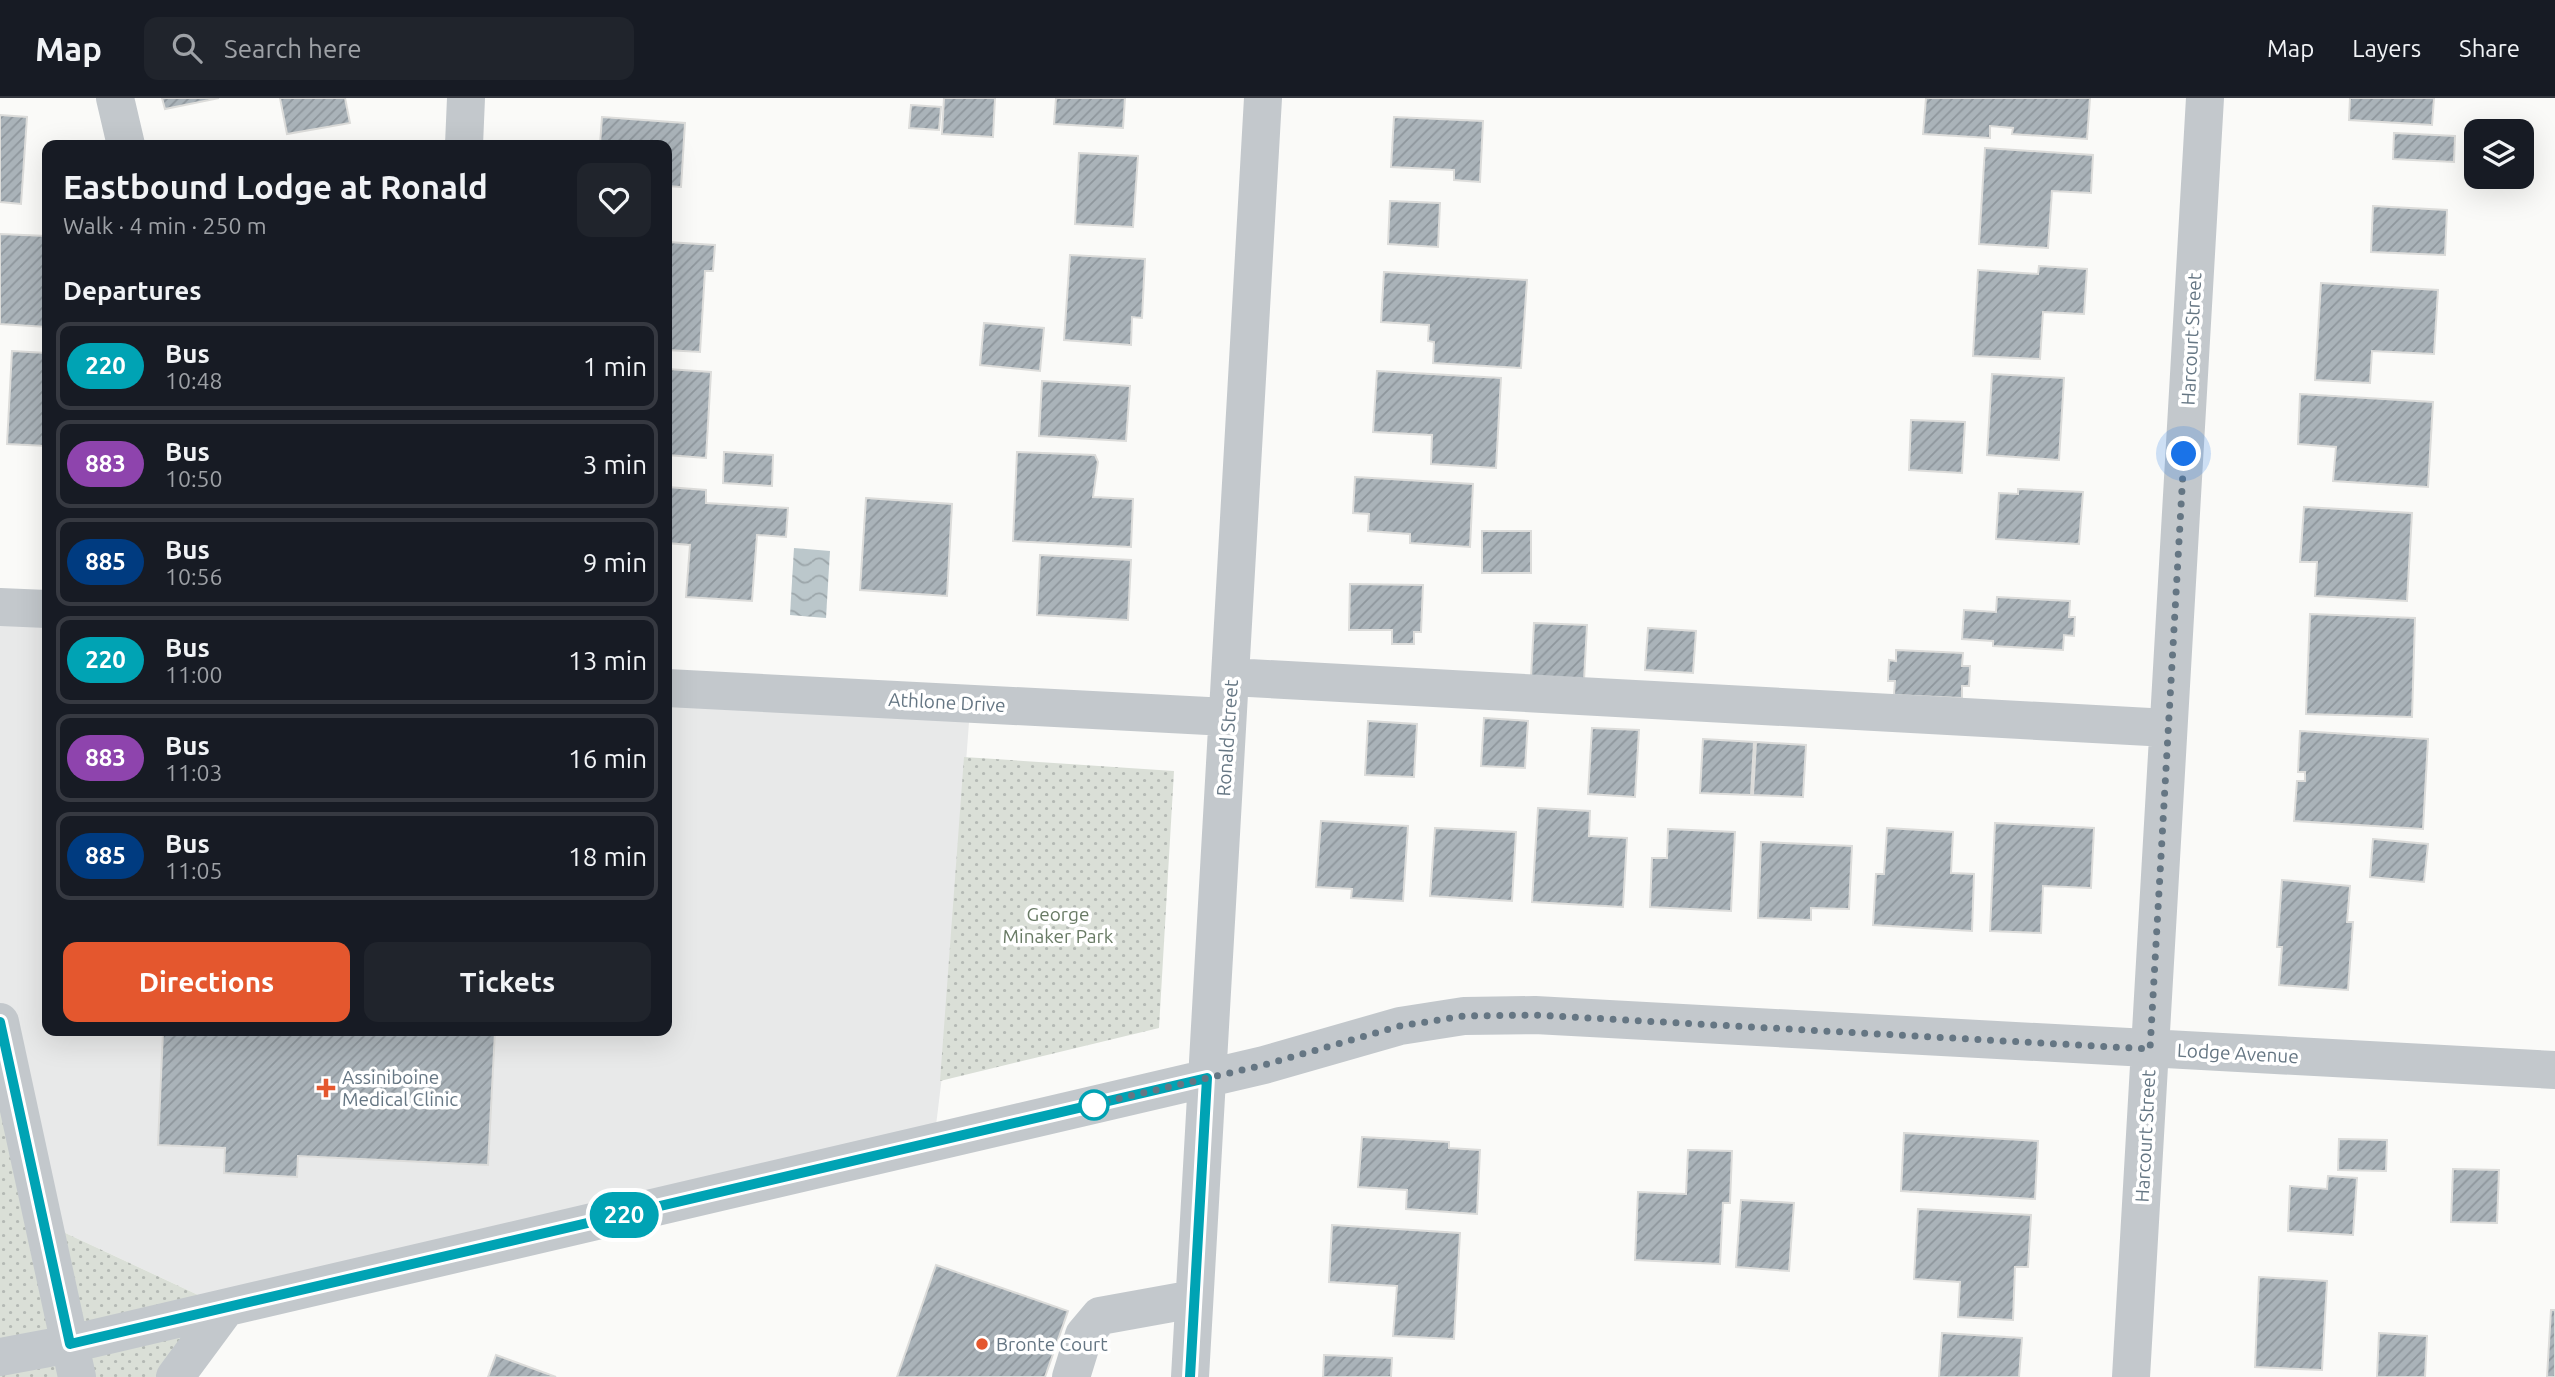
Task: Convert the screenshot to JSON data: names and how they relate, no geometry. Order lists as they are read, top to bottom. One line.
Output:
{"streets":{"street":["Harcourt Street","Athlone Drive","Ronald Street","Lodge Avenue"]},"crossings":[["Harcourt Street","Lodge Avenue"],["Athlone Drive","Ronald Street"],["Ronald Street","Lodge Avenue"]],"parks":["George Minaker Park"],"places":{"health":["Assiniboine Medical Clinic"],"other":["Bronte Court"]},"lines":["bus line 220"],"page":{"header":"Map","search":"Search here","nav":["Map","Layers","Share"],"on_map":"220","heading":[["Eastbound Lodge at Ronald","Walk · 4 min · 250 m"],"Departures"],"list":[{"mark":"220","name":"Bus","note":"10:48","value":"1 min"},{"mark":"883","name":"Bus","note":"10:50","value":"3 min"},{"mark":"885","name":"Bus","note":"10:56","value":"9 min"},{"mark":"220","name":"Bus","note":"11:00","value":"13 min"},{"mark":"883","name":"Bus","note":"11:03","value":"16 min"},{"mark":"885","name":"Bus","note":"11:05","value":"18 min"}],"buttons":["Directions","Tickets"]}}
